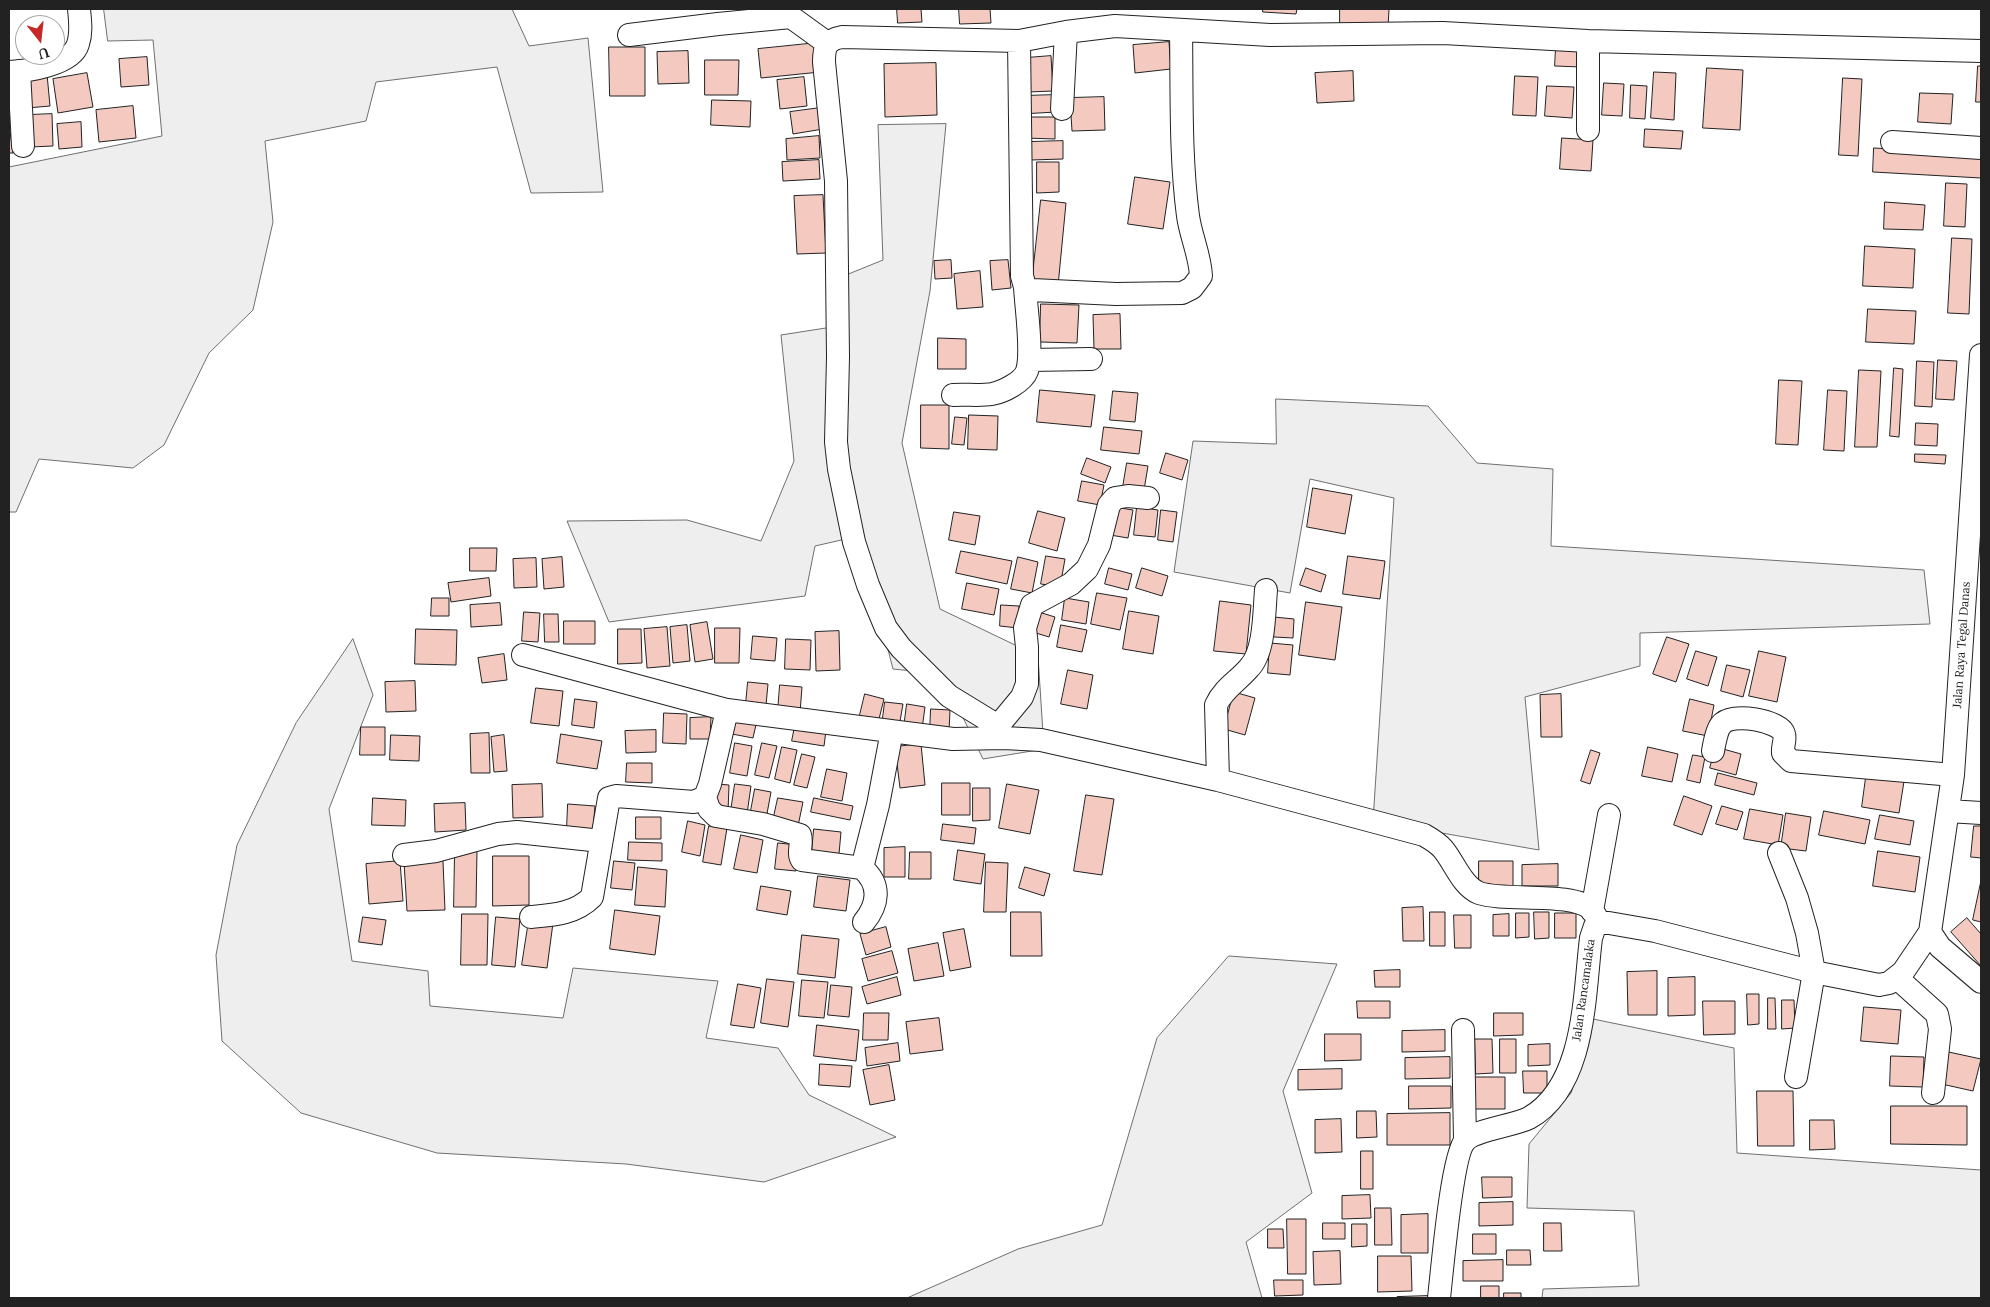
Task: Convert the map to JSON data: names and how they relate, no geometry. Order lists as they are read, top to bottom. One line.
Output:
{"streets":{"street":["Jalan Raya Tegal Danas","Jalan Rancamalaka"]},"north":"bottom"}
